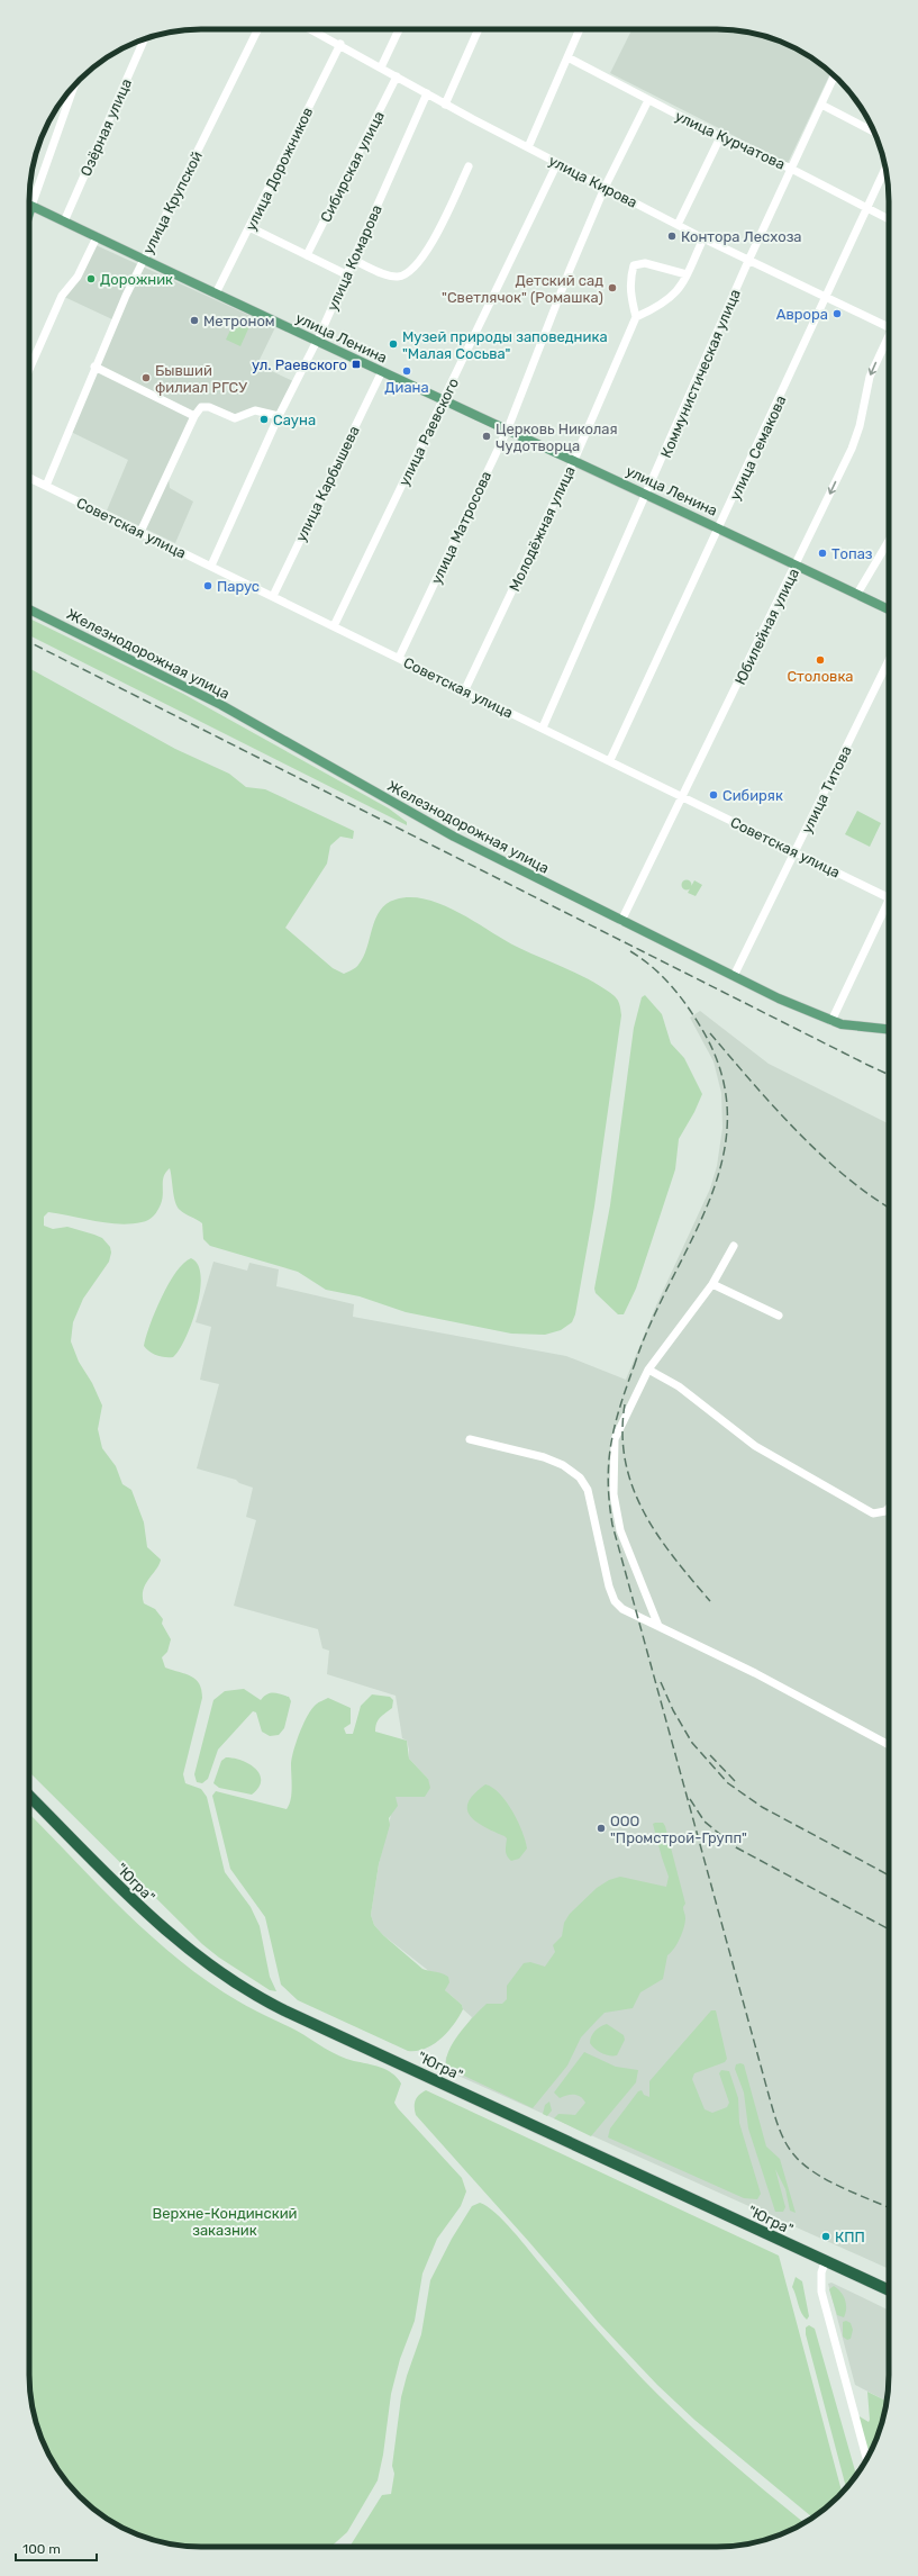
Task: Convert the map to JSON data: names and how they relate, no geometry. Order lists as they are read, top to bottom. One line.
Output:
{"streets":{"highway":["\"Югра\""],"main road":["улица Ленина","Железнодорожная улица"],"street":["Озёрная улица","улица Курчатова","Сибирская улица","улица Дорожников","улица Кирова","улица Крупской","улица Комарова","Коммунистическая улица","улица Раевского","улица Семакова","улица Карбышева","Советская улица","улица Матросова","Молодёжная улица","Юбилейная улица","улица Титова"]},"crossings":[["Озёрная улица","улица Ленина"],["улица Курчатова","Коммунистическая улица"],["улица Курчатова","улица Семакова"],["улица Курчатова","улица Матросова"],["Сибирская улица","улица Кирова"],["улица Дорожников","улица Кирова"],["улица Дорожников","улица Ленина"],["улица Кирова","улица Комарова"],["улица Кирова","Коммунистическая улица"],["улица Кирова","улица Раевского"],["улица Кирова","улица Семакова"],["улица Кирова","улица Матросова"],["улица Крупской","улица Ленина"],["улица Крупской","Советская улица"],["улица Комарова","улица Ленина"],["улица Комарова","Советская улица"],["улица Ленина","Коммунистическая улица"],["улица Ленина","улица Раевского"],["улица Ленина","улица Семакова"],["улица Ленина","улица Карбышева"],["улица Ленина","улица Матросова"],["улица Ленина","Молодёжная улица"],["улица Ленина","Юбилейная улица"],["Коммунистическая улица","Советская улица"],["улица Раевского","Советская улица"],["улица Семакова","Советская улица"],["улица Карбышева","Советская улица"],["Советская улица","улица Матросова"],["Советская улица","Молодёжная улица"],["Советская улица","Юбилейная улица"],["Советская улица","улица Титова"],["Юбилейная улица","Железнодорожная улица"],["Железнодорожная улица","улица Титова"]],"one_way":["Юбилейная улица"],"parks":["Верхне-Кондинский заказник"],"places":{"other":["Контора Лесхоза","Дорожник","Детский сад \"Светлячок\" (Ромашка)","Аврора","Метроном","Музей природы заповедника \"Малая Сосьва\"","Диана","Бывший филиал РГСУ","Сауна","Церковь Николая Чудотворца","Топаз","Парус","Столовка","Сибиряк","ООО \"Промстрой-Групп\"","КПП"],"transit":["ул. Раевского"]},"scale_bar":"100 m"}
